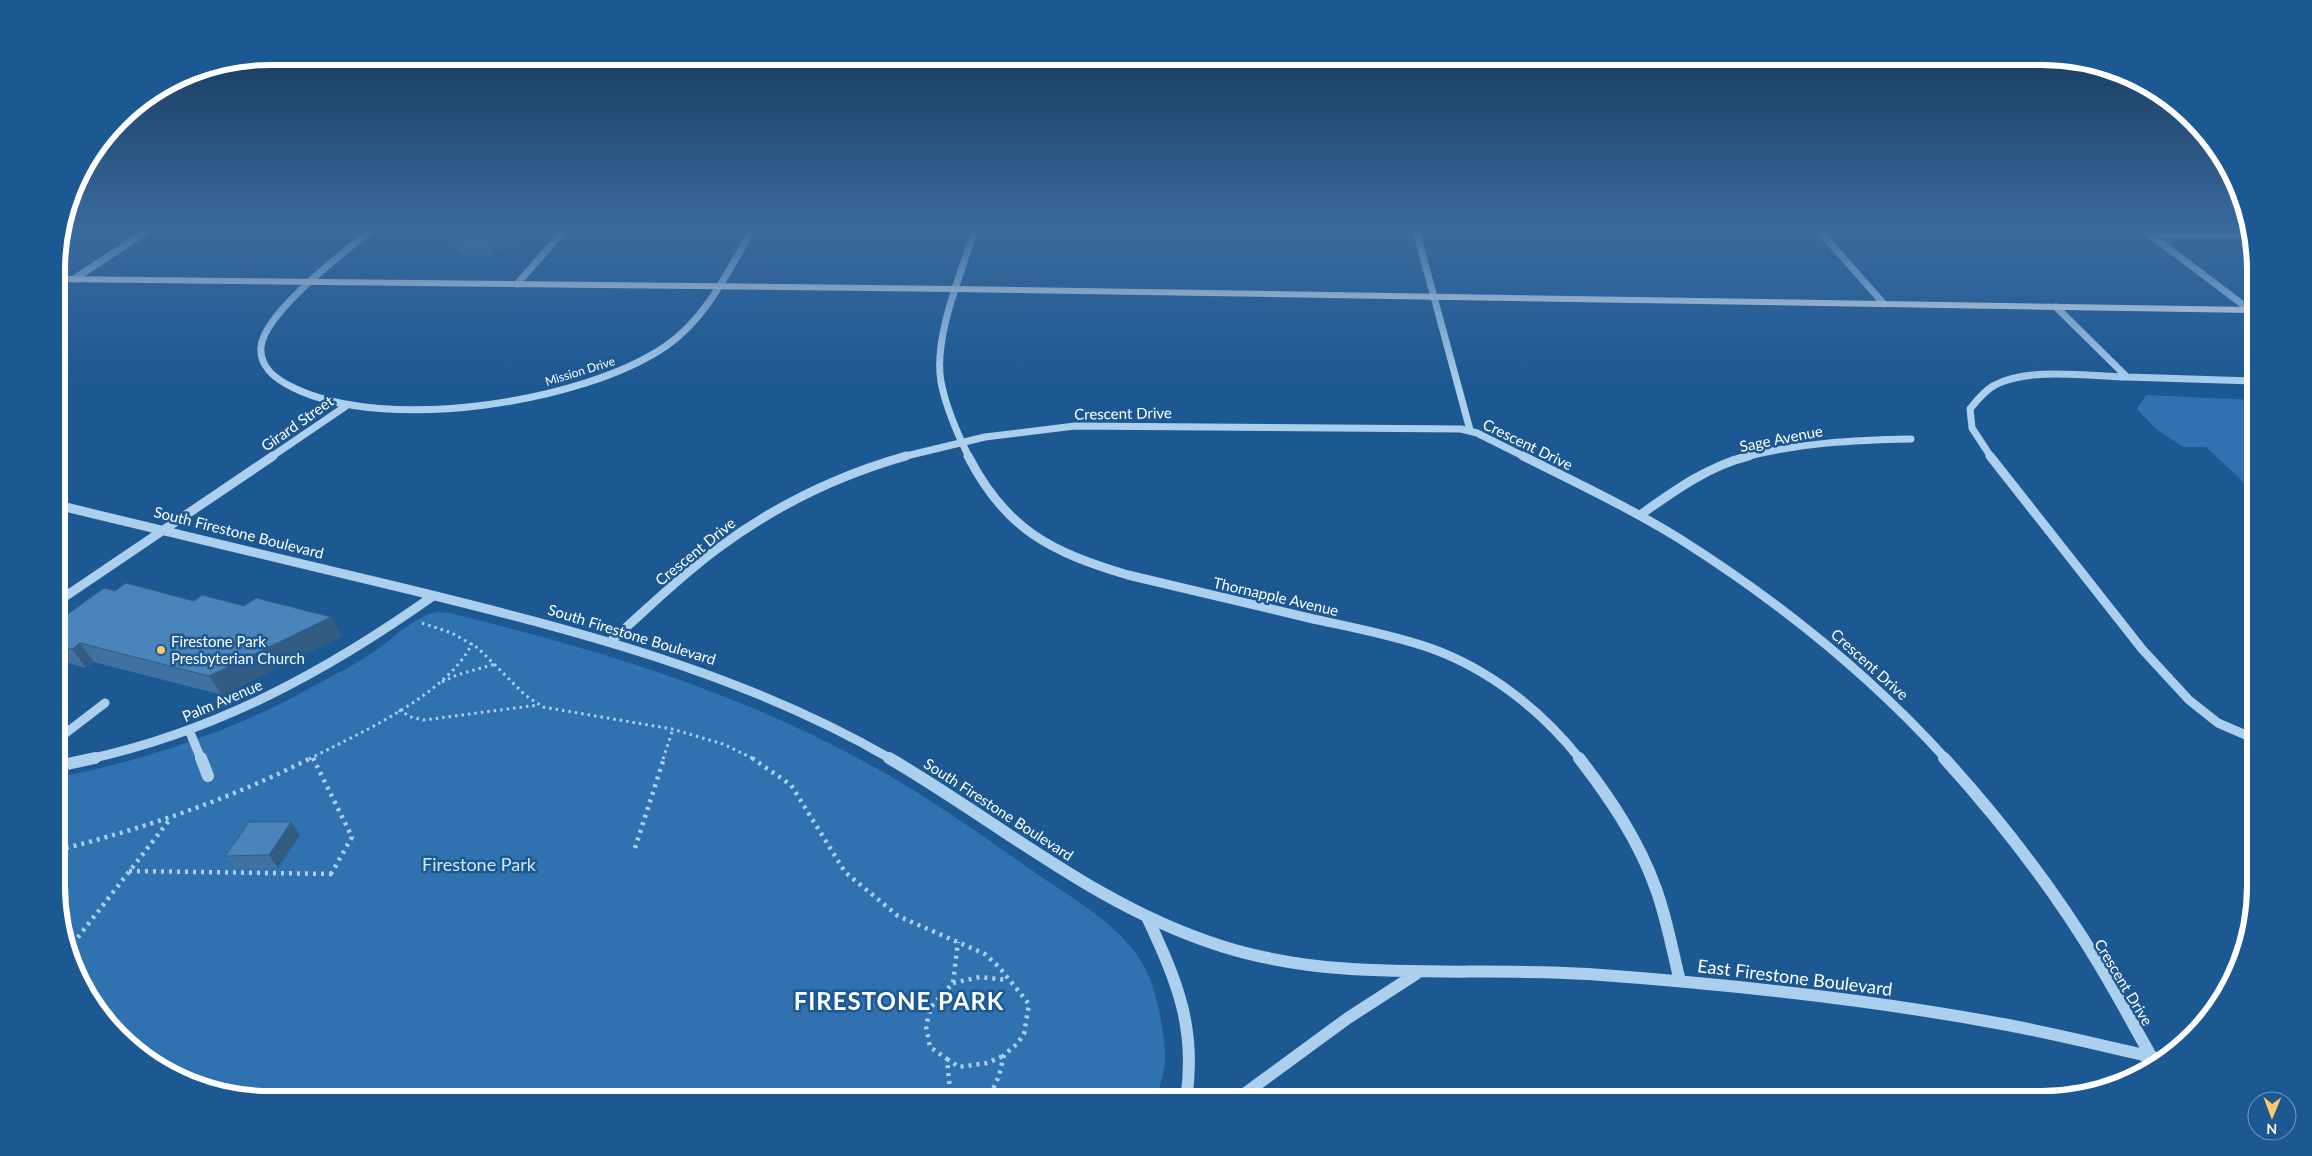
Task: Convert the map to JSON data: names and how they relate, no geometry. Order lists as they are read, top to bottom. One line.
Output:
{"streets":{"street":["Mission Drive","Crescent Drive","Girard Street","Sage Avenue","South Firestone Boulevard","Thornapple Avenue","Palm Avenue","East Firestone Boulevard"]},"crossings":[["Mission Drive","Girard Street"],["Crescent Drive","Sage Avenue"],["Crescent Drive","South Firestone Boulevard"],["Crescent Drive","Thornapple Avenue"],["Crescent Drive","East Firestone Boulevard"],["Girard Street","South Firestone Boulevard"],["South Firestone Boulevard","Palm Avenue"],["South Firestone Boulevard","East Firestone Boulevard"],["Thornapple Avenue","East Firestone Boulevard"]],"districts":["FIRESTONE PARK"],"parks":["Firestone Park"],"places":["Firestone Park Presbyterian Church"],"north":"bottom"}
